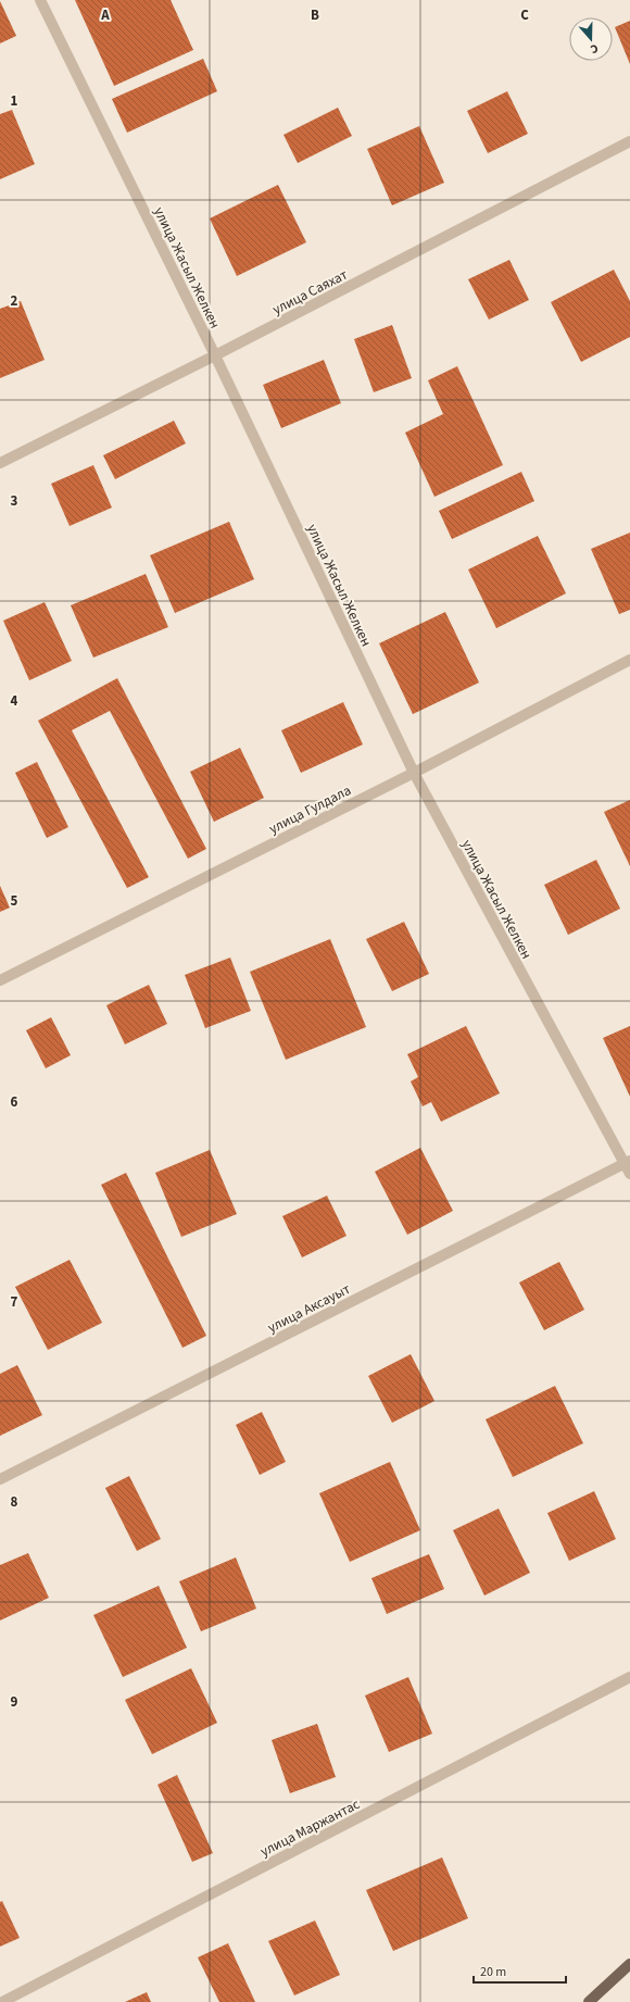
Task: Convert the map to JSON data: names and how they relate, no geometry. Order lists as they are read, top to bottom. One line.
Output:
{"streets":{"street":["улица Жасыл Желкен","улица Саяхат","улица Гулдала","улица Аксауыт","улица Маржантас"]},"crossings":[["улица Жасыл Желкен","улица Саяхат"],["улица Жасыл Желкен","улица Гулдала"],["улица Жасыл Желкен","улица Аксауыт"]],"scale_bar":"20 m","north":"bottom","grid":{"columns":["A","B","C"],"rows":["1","2","3","4","5","6","7","8","9"]}}
